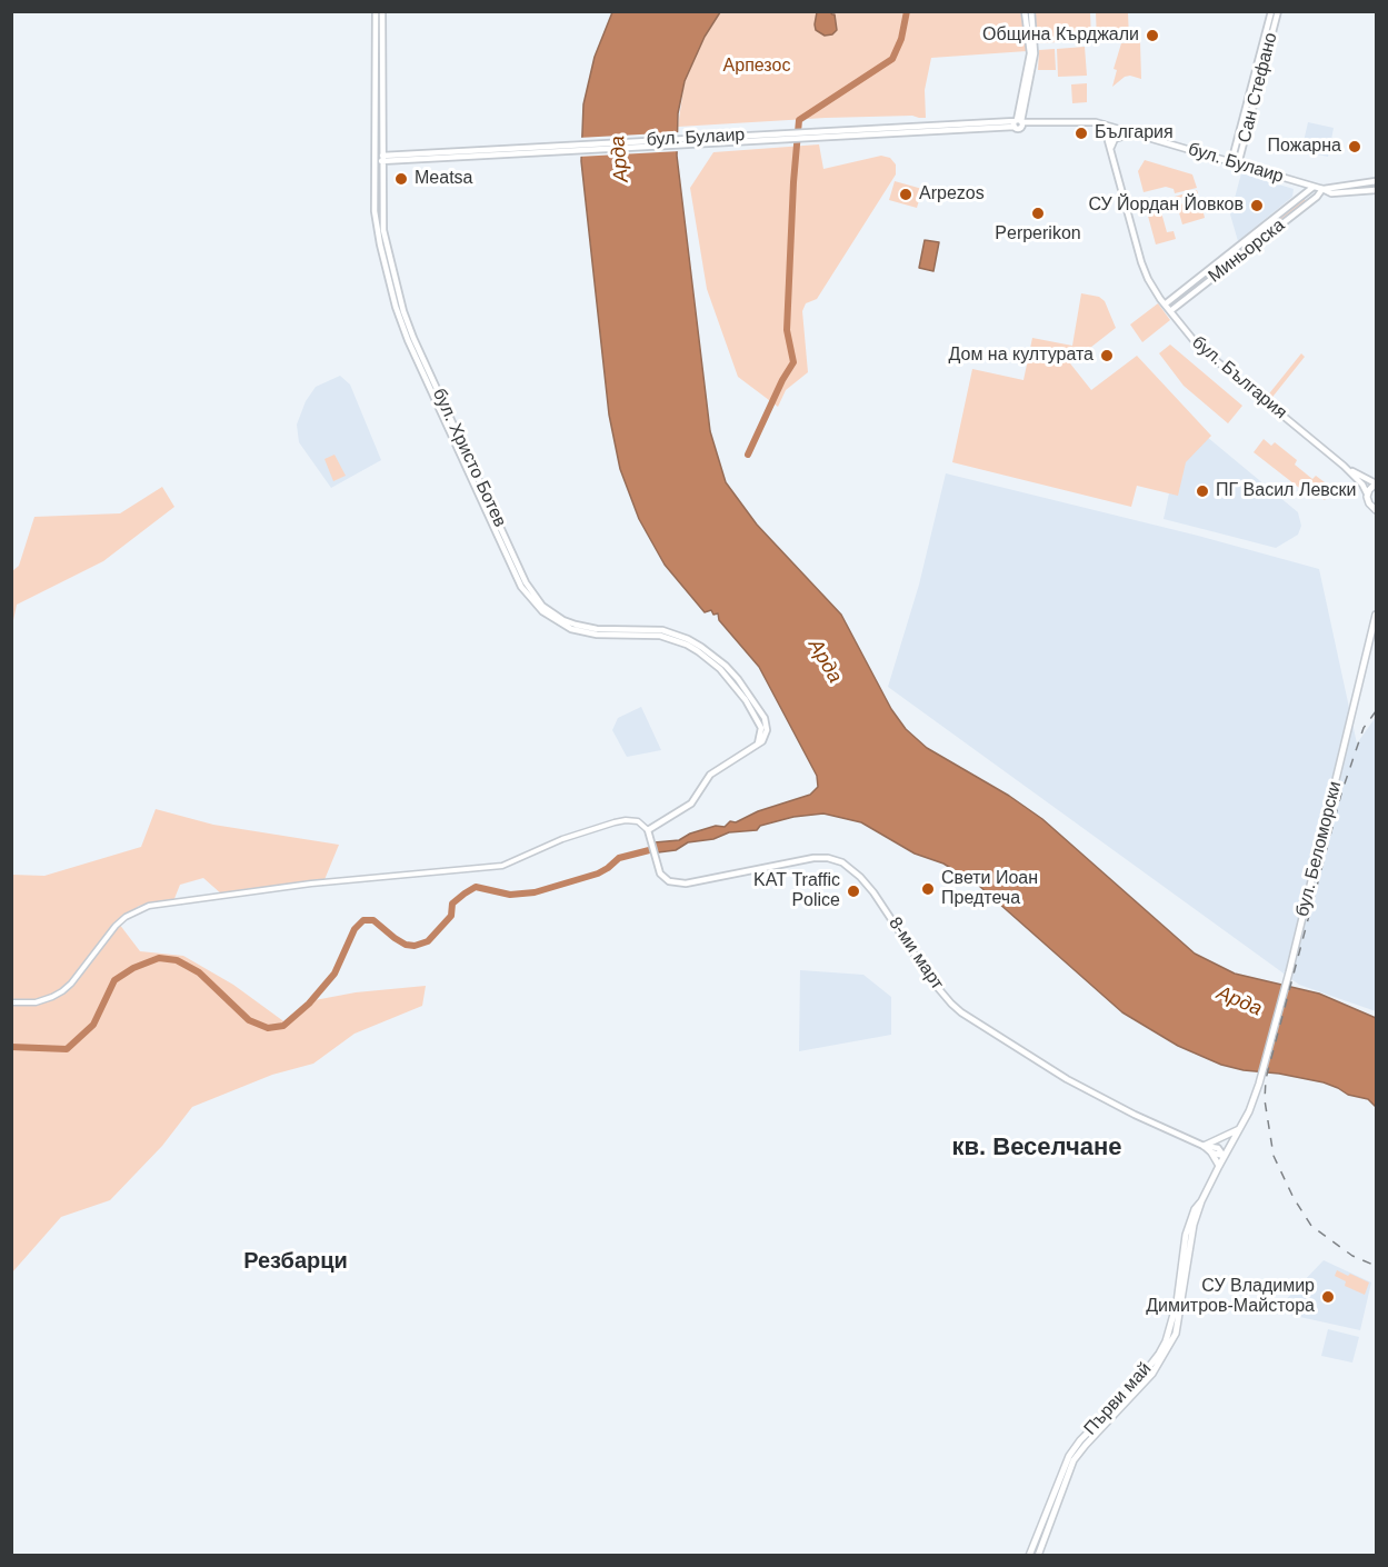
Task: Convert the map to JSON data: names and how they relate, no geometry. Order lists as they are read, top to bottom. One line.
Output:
{"streets":{"main road":["Сан Стефано","бул. Булаир","Миньорска","бул. България","бул. Христо Ботев","бул. Беломорски","8-ми март","Първи май"]},"crossings":[["Сан Стефано","бул. Булаир"],["бул. Булаир","Миньорска"],["бул. Булаир","бул. България"],["бул. Булаир","бул. Христо Ботев"],["Миньорска","бул. България"],["бул. Беломорски","Първи май"]],"districts":["кв. Веселчане","Резбарци"],"water":["Арда"],"parks":["Арпезос"],"places":["Община Кърджали","България","Пожарна","Meatsa","Arpezos","СУ Йордан Йовков","Perperikon","Дом на културата","ПГ Васил Левски","Свети Иоан Предтеча","KAT Traffic Police","СУ Владимир Димитров-Майстора"]}
